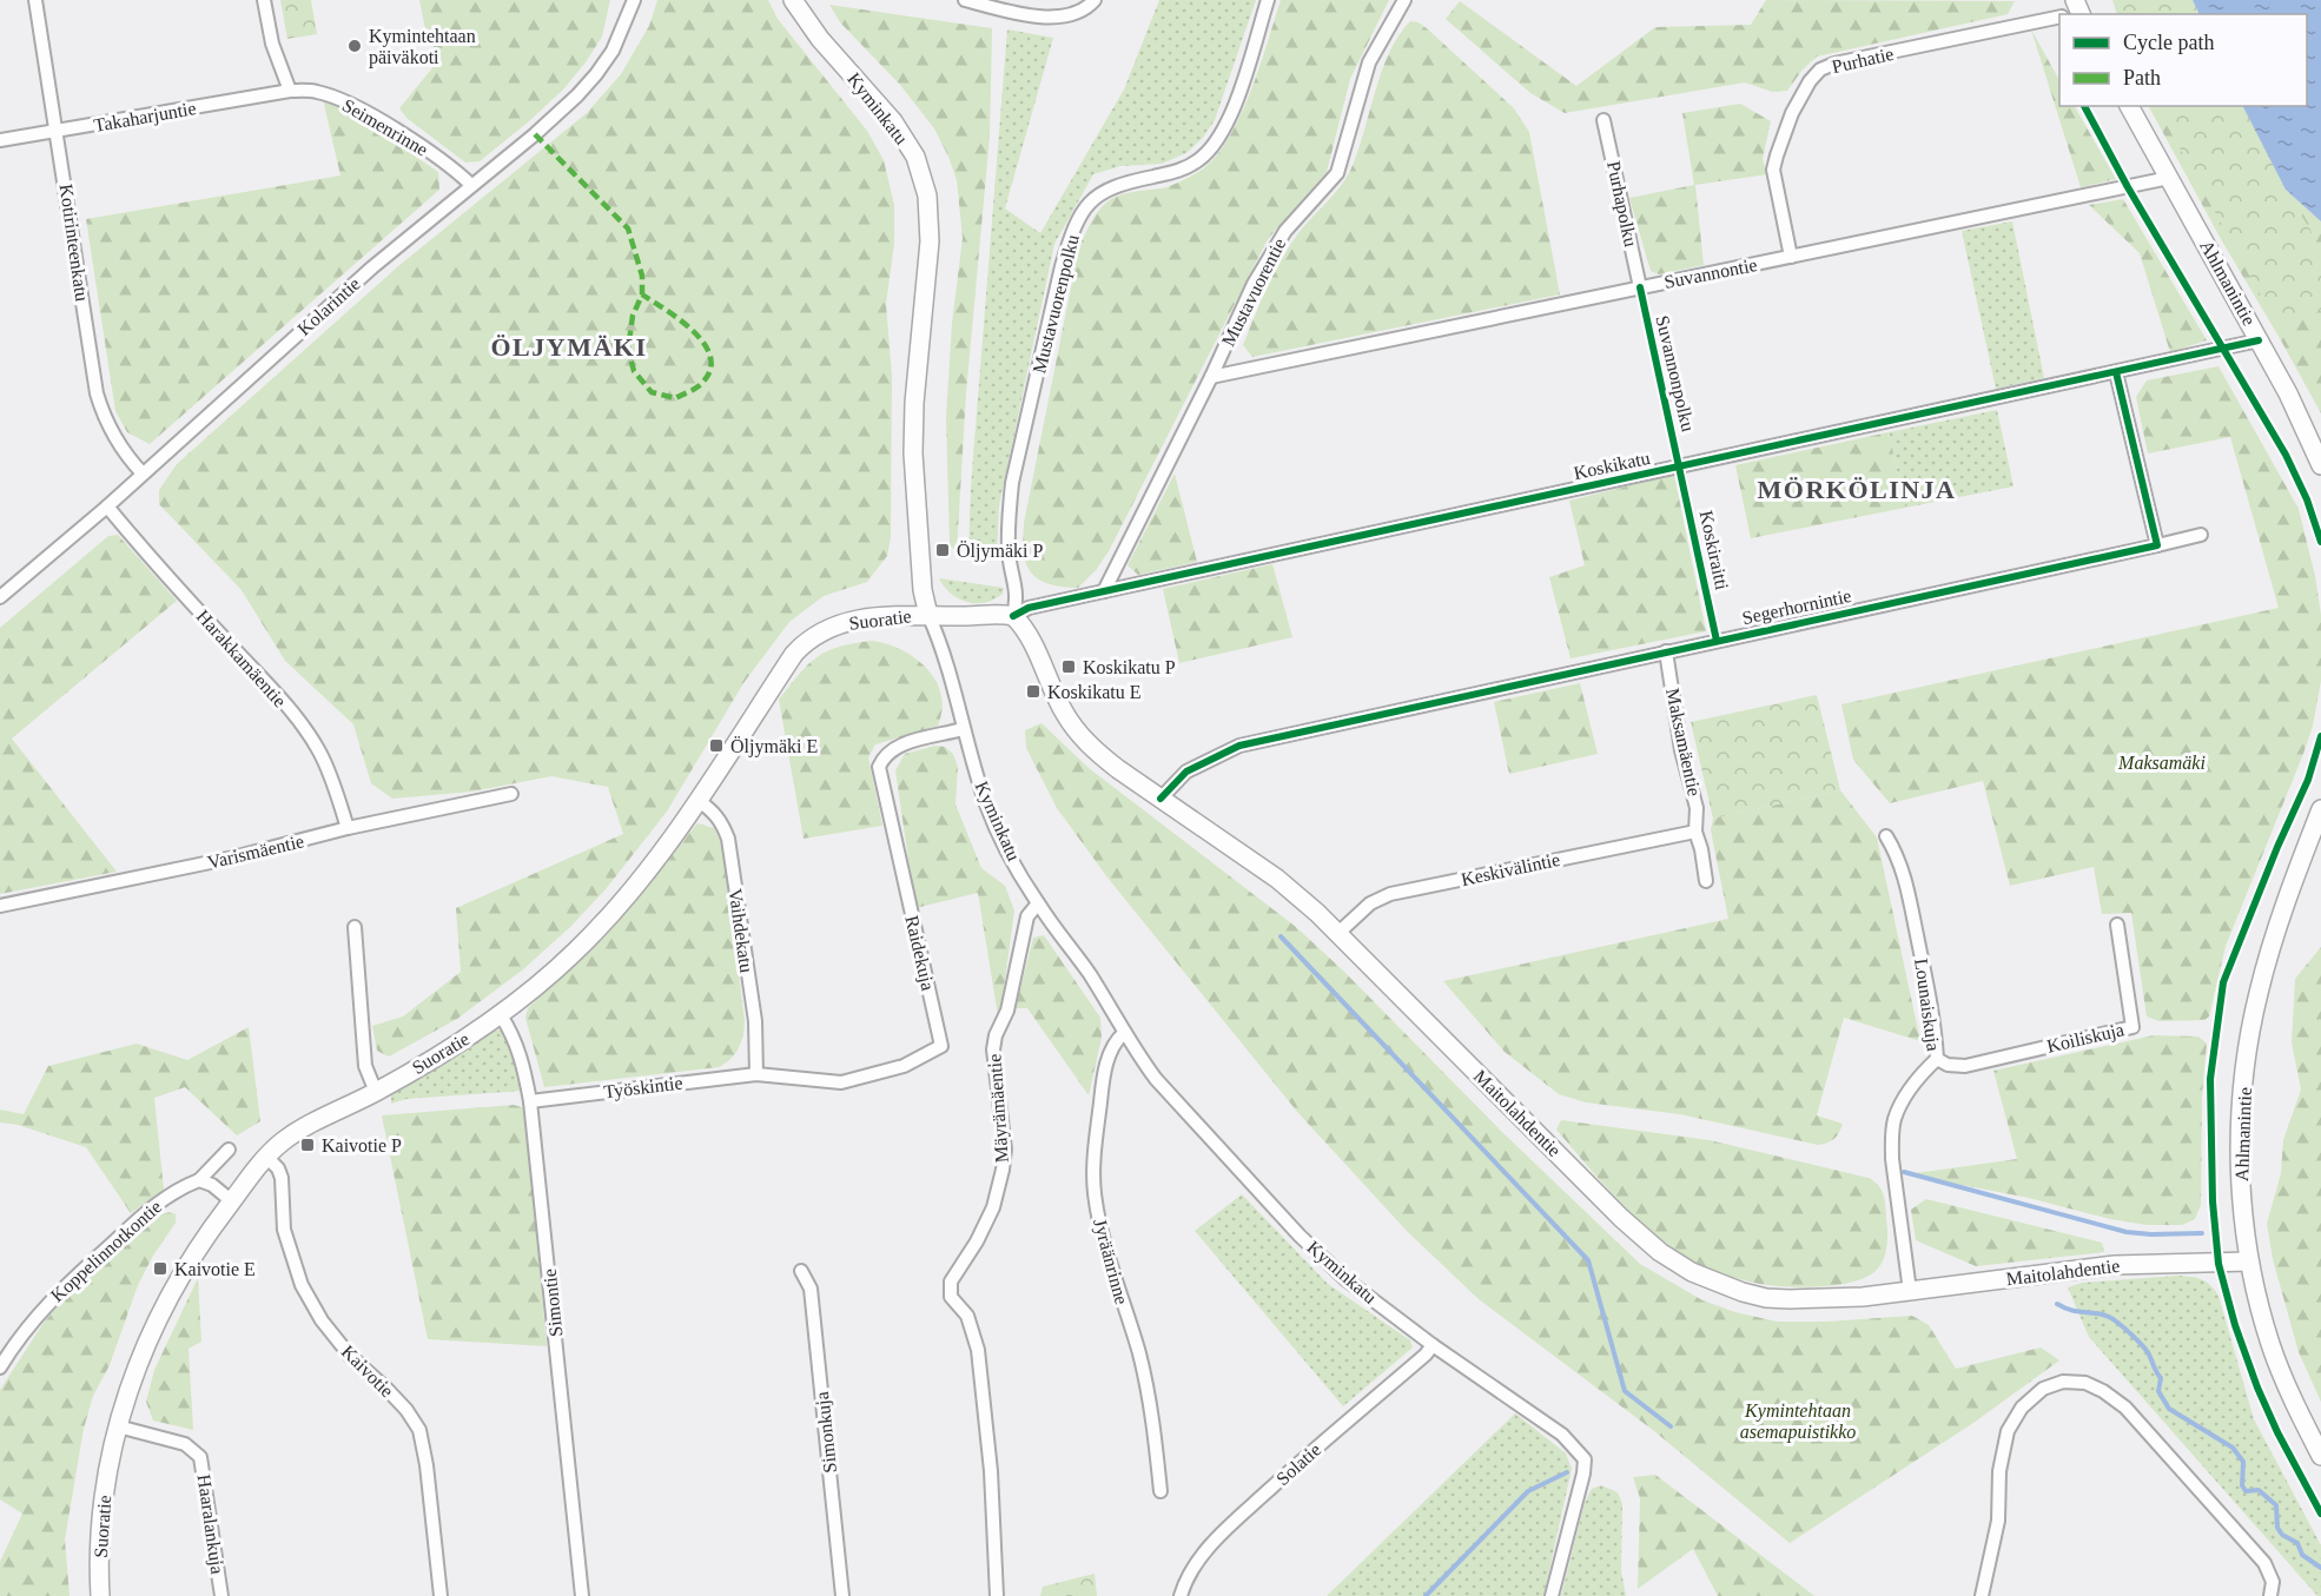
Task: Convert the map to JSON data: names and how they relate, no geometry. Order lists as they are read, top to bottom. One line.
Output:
{"streets":{"street":["Purhatie","Kyminkatu","Takaharjuntie","Seimenrinne","Purhapolku","Kotirinteenkatu","Suvannontie","Ahlmanintie","Mustavuorentie","Mustavuorenpolku","Kolarintie","Koskikatu","Segerhornintie","Suoratie","Harakkamäentie","Maksamäentie","Varismäentie","Keskivälintie","Vaihdekatu","Raidekuja","Lounaiskuja","Koiliskuja","Työskintie","Mäyrämäentie","Maitolahdentie","Koppelinnotkontie","Jyräänrinne","Simontie","Kaivotie","Simonkuja","Solatie","Haaralankuja"],"cycle path":["Suvannonpolku"]},"crossings":[["Purhatie","Suvannontie"],["Kyminkatu","Suoratie"],["Kyminkatu","Raidekuja"],["Kyminkatu","Mäyrämäentie"],["Kyminkatu","Jyräänrinne"],["Kyminkatu","Solatie"],["Takaharjuntie","Seimenrinne"],["Takaharjuntie","Kotirinteenkatu"],["Seimenrinne","Kolarintie"],["Purhapolku","Suvannontie"],["Kotirinteenkatu","Kolarintie"],["Suvannontie","Ahlmanintie"],["Suvannontie","Mustavuorentie"],["Ahlmanintie","Koskikatu"],["Ahlmanintie","Maitolahdentie"],["Mustavuorentie","Koskikatu"],["Mustavuorenpolku","Koskikatu"],["Mustavuorenpolku","Maitolahdentie"],["Kolarintie","Harakkamäentie"],["Koskikatu","Maitolahdentie"],["Segerhornintie","Maksamäentie"],["Segerhornintie","Maitolahdentie"],["Suoratie","Vaihdekatu"],["Suoratie","Simontie"],["Suoratie","Kaivotie"],["Suoratie","Haaralankuja"],["Harakkamäentie","Varismäentie"],["Maksamäentie","Keskivälintie"],["Keskivälintie","Maitolahdentie"],["Vaihdekatu","Raidekuja"],["Vaihdekatu","Työskintie"],["Raidekuja","Työskintie"],["Lounaiskuja","Koiliskuja"],["Lounaiskuja","Maitolahdentie"],["Työskintie","Simontie"]],"districts":["ÖLJYMÄKI","MÖRKÖLINJA"],"parks":["Maksamäki","Kymintehtaan asemapuistikko"],"places":{"other":["Kymintehtaan päiväkoti"],"transit":["Öljymäki P","Koskikatu P","Koskikatu E","Öljymäki E","Kaivotie P","Kaivotie E"]},"legend":["Cycle path","Path"]}
